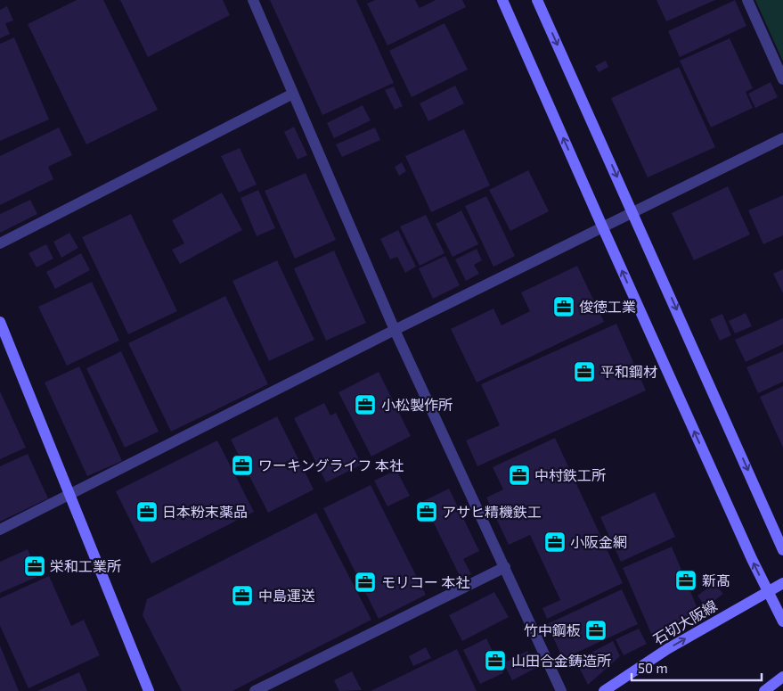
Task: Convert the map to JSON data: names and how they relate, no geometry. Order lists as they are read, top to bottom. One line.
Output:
{"streets":{"street":["石切大阪線"]},"one_way":["石切大阪線"],"places":{"office":["俊徳工業","平和鋼材","小松製作所","ワーキングライフ 本社","中村鉄工所","日本粉末薬品","アサヒ精機鉄工","小阪金網","栄和工業所","新髙","モリコー 本社","中島運送","竹中鋼板","山田合金鋳造所"]},"scale_bar":"50 m"}
